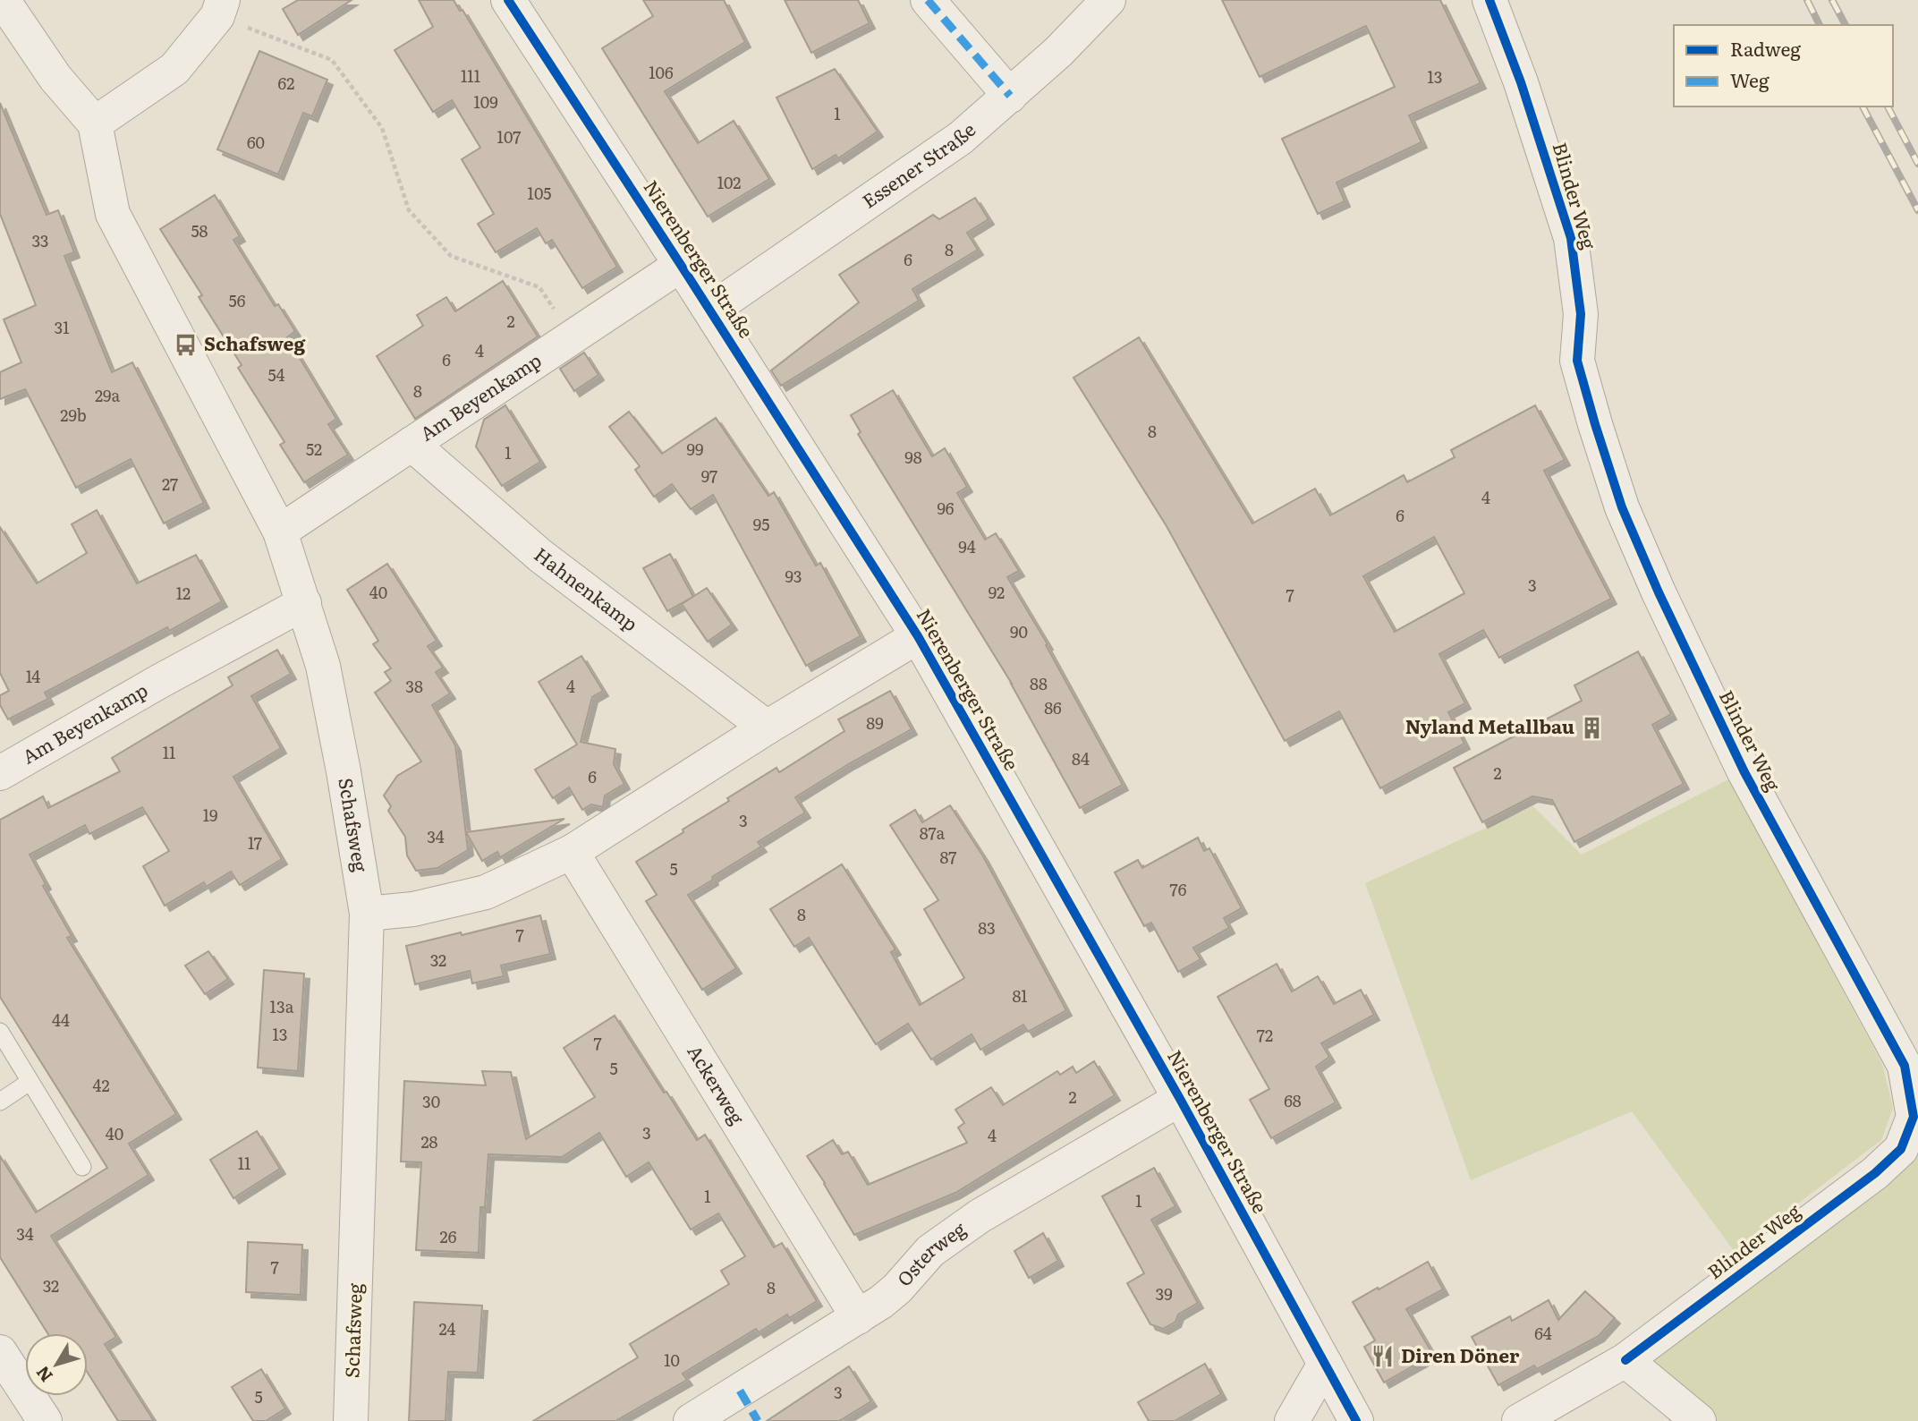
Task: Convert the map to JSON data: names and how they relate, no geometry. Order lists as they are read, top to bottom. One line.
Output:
{"streets":{"street":["Essener Straße","Blinder Weg","Nierenberger Straße","Am Beyenkamp","Hahnenkamp","Schafsweg","Ackerweg","Osterweg"]},"crossings":[["Essener Straße","Nierenberger Straße"],["Nierenberger Straße","Am Beyenkamp"],["Nierenberger Straße","Osterweg"],["Am Beyenkamp","Hahnenkamp"],["Am Beyenkamp","Schafsweg"],["Ackerweg","Osterweg"]],"places":{"bus stop":["Schafsweg"],"building":["Nyland Metallbau"],"restaurant":["Diren Döner"]},"house_numbers":["106","111","13","62","109","1","107","60","102","105","58","33","8","6","56","2","31","4","6","54","8","29a","29b","8","52","99","1","98","97","27","4","96","6","95","94","93","3","40","92","12","7","90","14","88","38","4","86","89","11","84","2","6","19","3","87a","34","17","87","5","76","8","83","7","32","81","13a","44","13","72","7","5","42","2","68","30","3","40","4","28","11","1","1","34","26","7","32","8","39","24","64","10","3","5"],"legend":["Radweg","Weg"],"north":"bottom left"}
